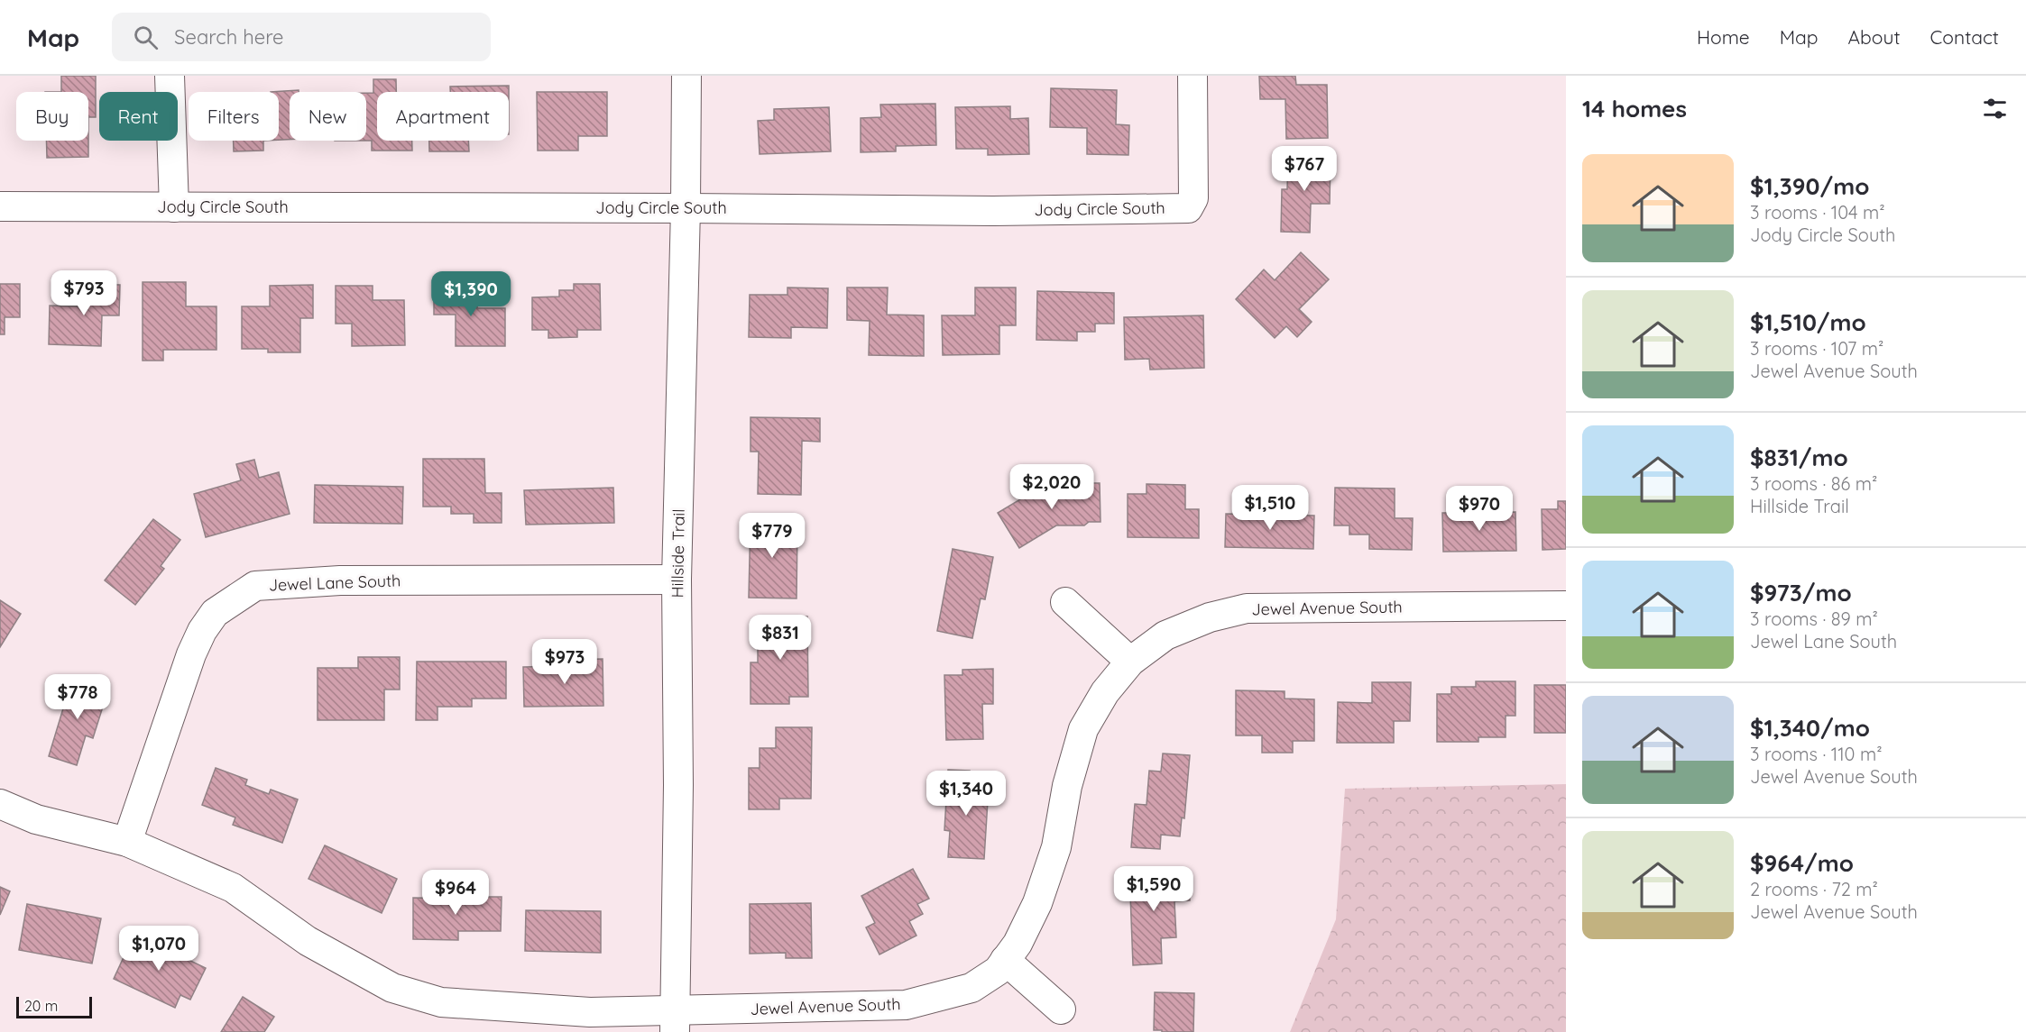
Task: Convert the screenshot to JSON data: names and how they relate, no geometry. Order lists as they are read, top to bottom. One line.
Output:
{"streets":{"street":["Jody Circle South","Hillside Trail","Jewel Lane South","Jewel Avenue South"]},"crossings":[["Jody Circle South","Hillside Trail"],["Hillside Trail","Jewel Lane South"],["Hillside Trail","Jewel Avenue South"],["Jewel Lane South","Jewel Avenue South"]],"scale_bar":"20 m","page":{"header":"Map","search":"Search here","nav":["Home","Map","About","Contact"],"heading":"14 homes","chip":["Buy","Rent","Filters","New","Apartment"],"list":[{"name":"$1,390/mo","note":"3 rooms · 104 m² · Jody Circle South"},{"name":"$1,510/mo","note":"3 rooms · 107 m² · Jewel Avenue South"},{"name":"$831/mo","note":"3 rooms · 86 m² · Hillside Trail"},{"name":"$973/mo","note":"3 rooms · 89 m² · Jewel Lane South"},{"name":"$1,340/mo","note":"3 rooms · 110 m² · Jewel Avenue South"},{"name":"$964/mo","note":"2 rooms · 72 m² · Jewel Avenue South"}],"price":["$767","$793","$1,390","$2,020","$1,510","$970","$779","$831","$973","$778","$1,340","$1,590","$964","$1,070"],"scale":"20 m"}}
